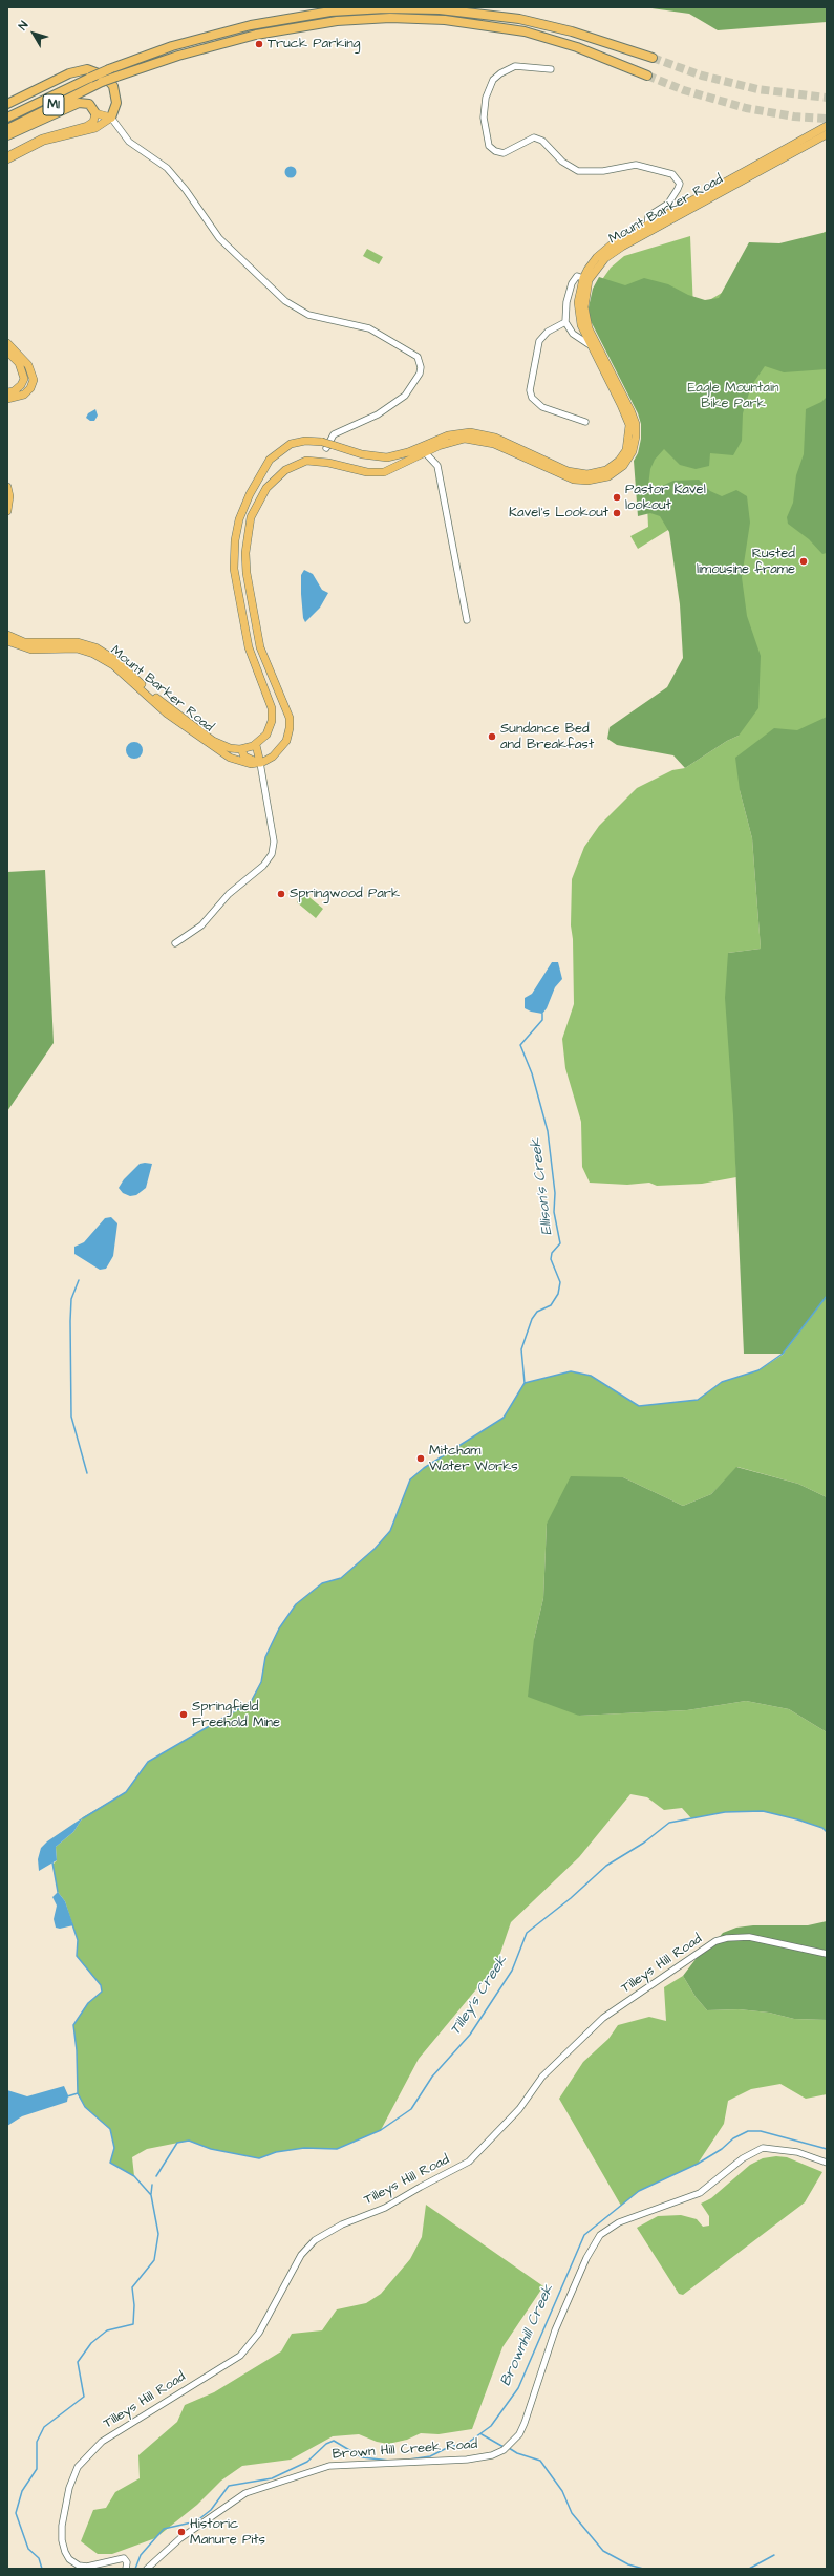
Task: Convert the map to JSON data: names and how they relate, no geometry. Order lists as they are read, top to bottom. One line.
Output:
{"streets":{"highway":["M1"],"main road":["Mount Barker Road"],"street":["Tilleys Hill Road","Brown Hill Creek Road"]},"water":["Ellison's Creek","Tilley's Creek","Brownhill Creek"],"parks":["Eagle Mountain Bike Park"],"places":["Truck Parking","Pastor Kavel lookout","Kavel's Lookout","Rusted limousine frame","Sundance Bed and Breakfast","Springwood Park","Mitcham Water Works","Springfield Freehold Mine","Historic Manure Pits"],"north":"top left"}
